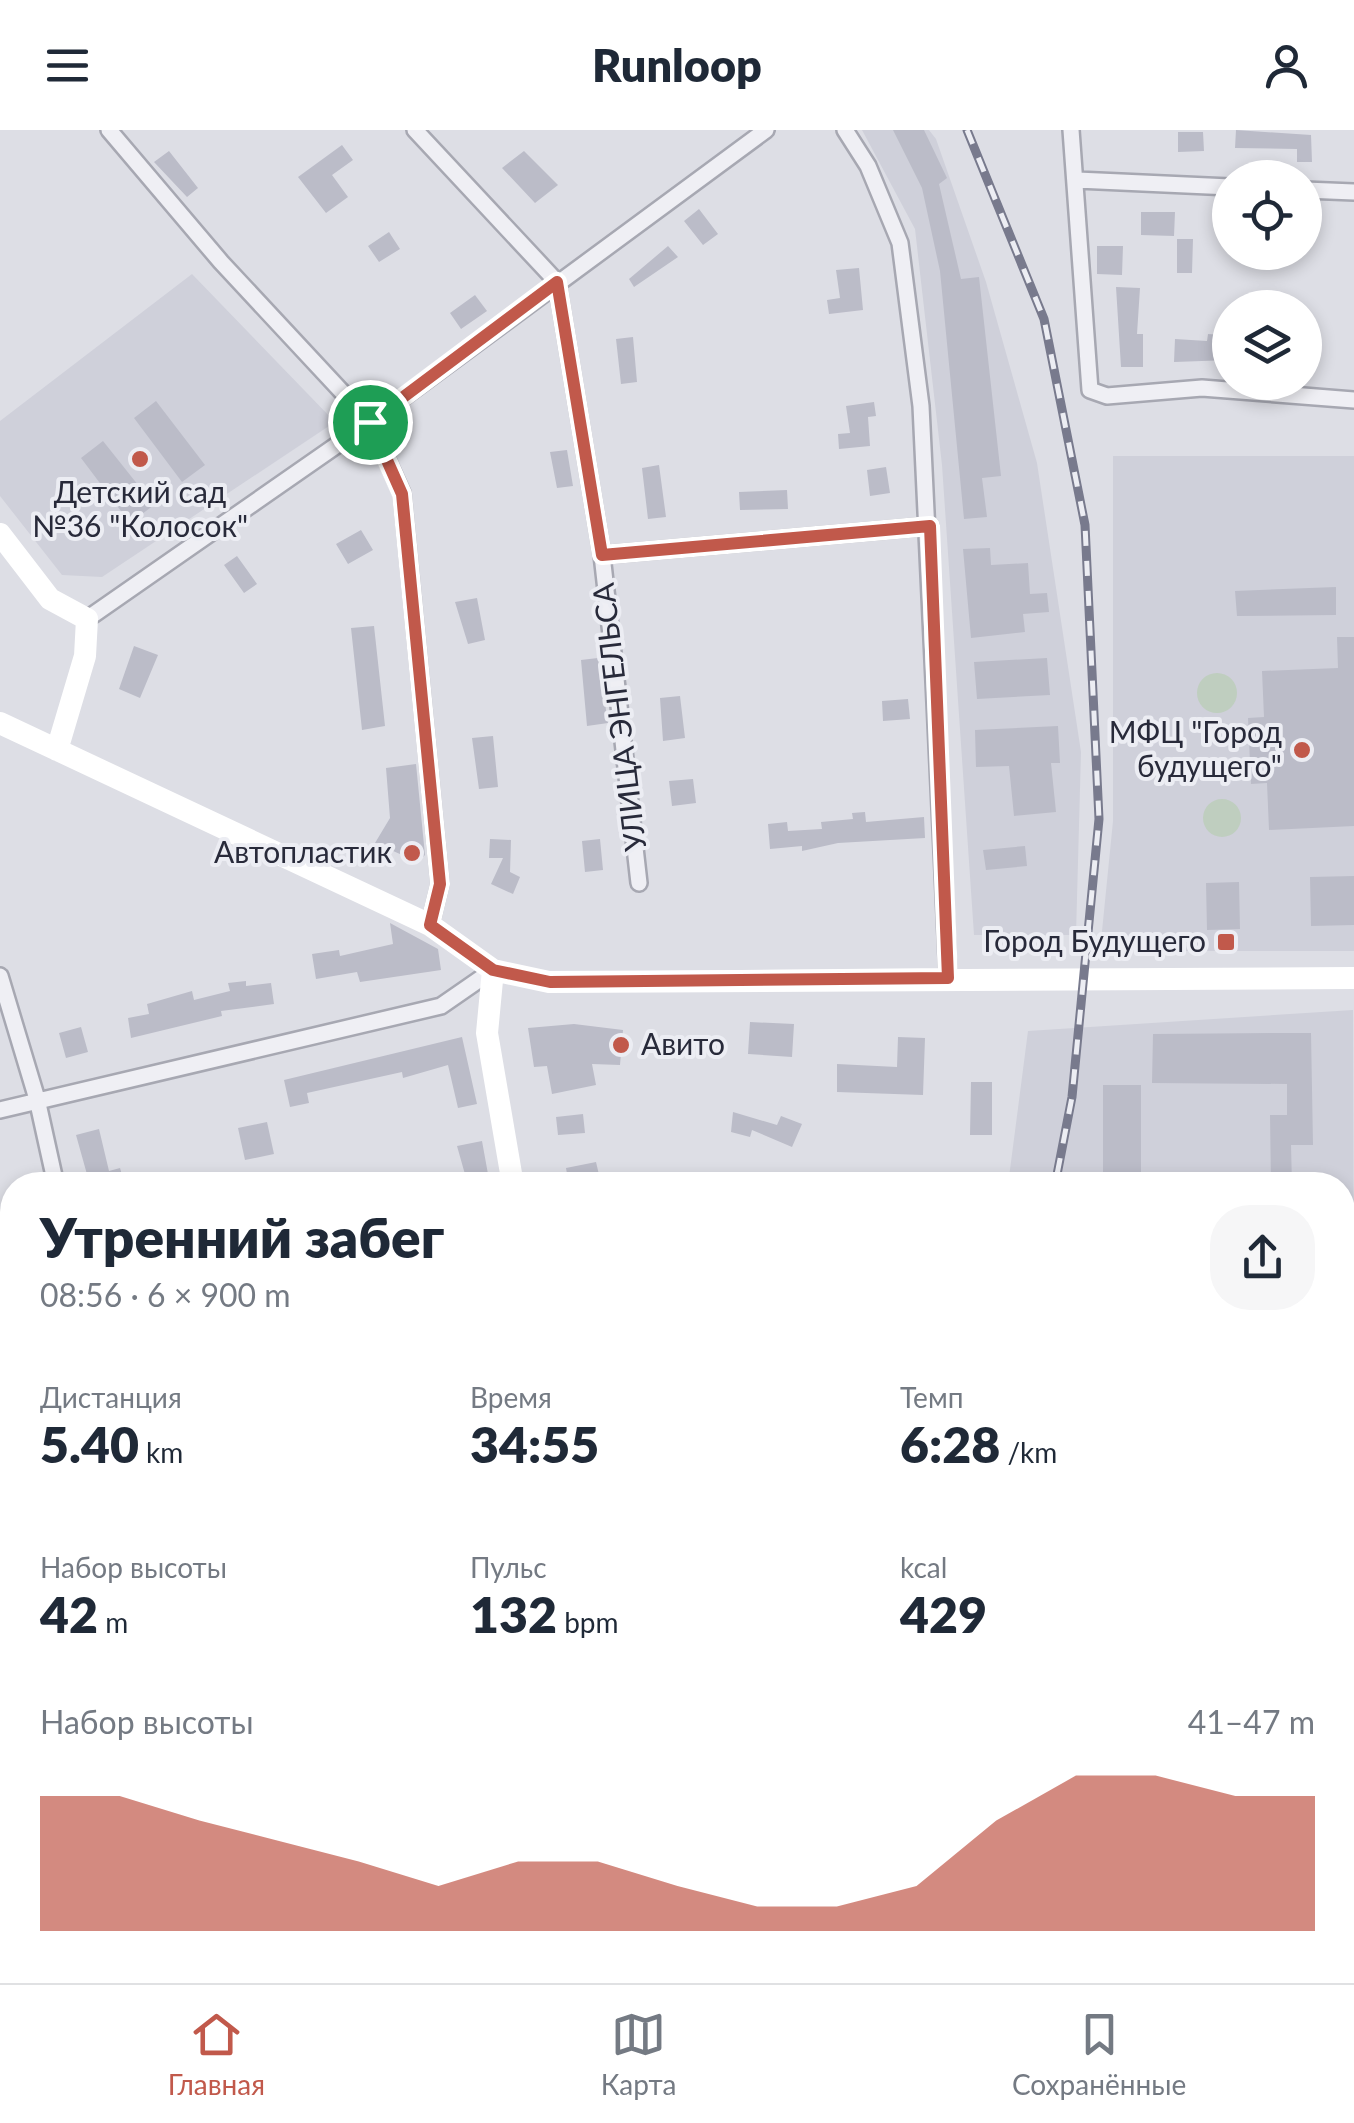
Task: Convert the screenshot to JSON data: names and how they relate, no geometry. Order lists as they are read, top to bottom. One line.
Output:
{"streets":{"street":["УЛИЦА ЭНГЕЛЬСА"]},"places":{"other":["Детский сад №36 \"Колосок\"","МФЦ \"Город будущего\"","Автопластик","Авито"],"transit":["Город Будущего"]},"page":{"header":"Runloop","heading":["Утренний забег","08:56 · 6 × 900 m"],"stats":[["Дистанция","5.40 km"],["Время","34:55"],["Темп","6:28 /km"],["Набор высоты","42 m"],["Пульс","132 bpm"],["kcal","429"]],"chart":["Набор высоты","41–47 m"],"tabs":["Главная","Карта","Сохранённые"]}}
